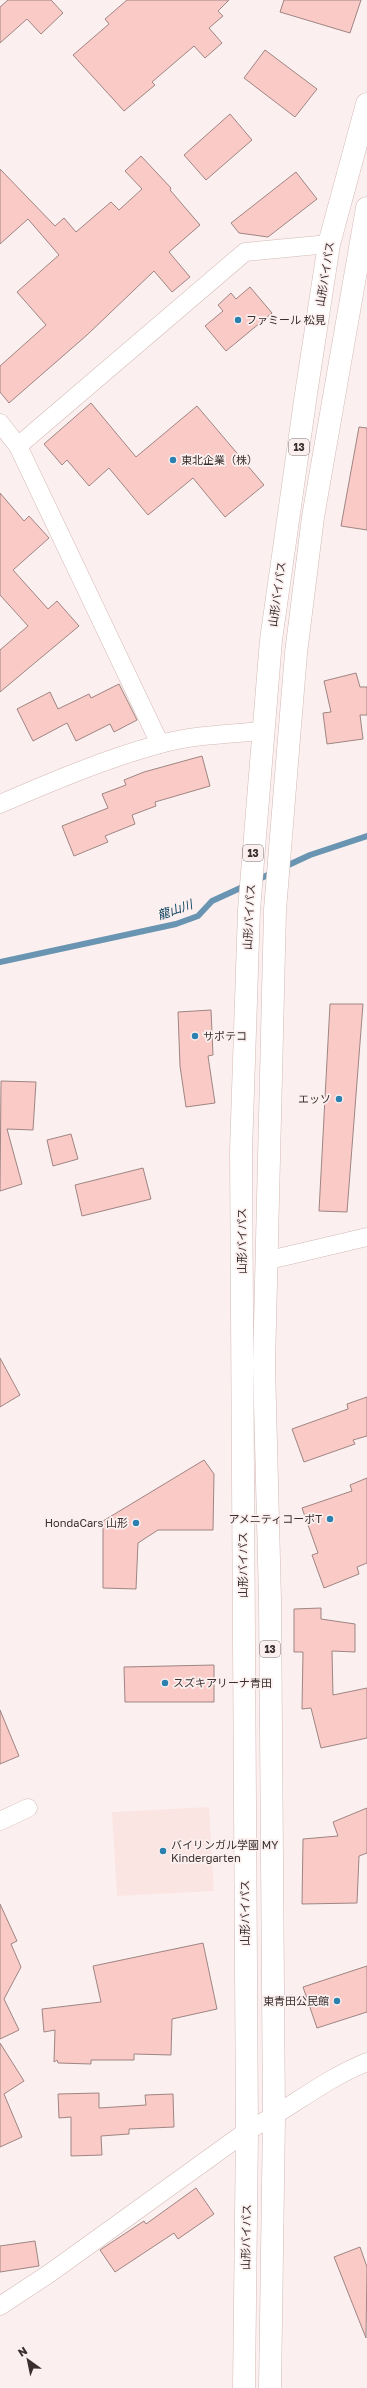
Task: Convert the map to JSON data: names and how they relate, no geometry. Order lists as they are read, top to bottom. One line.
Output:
{"streets":{"highway":["山形バイパス","13"]},"water":["龍山川"],"places":["ファミール 松見","東北企業（株）","サポテコ","エッソ","アメニティコーポT","HondaCars 山形","スズキアリーナ青田","バイリンガル学園 MY Kindergarten","東青田公民館"],"north":"top left"}
